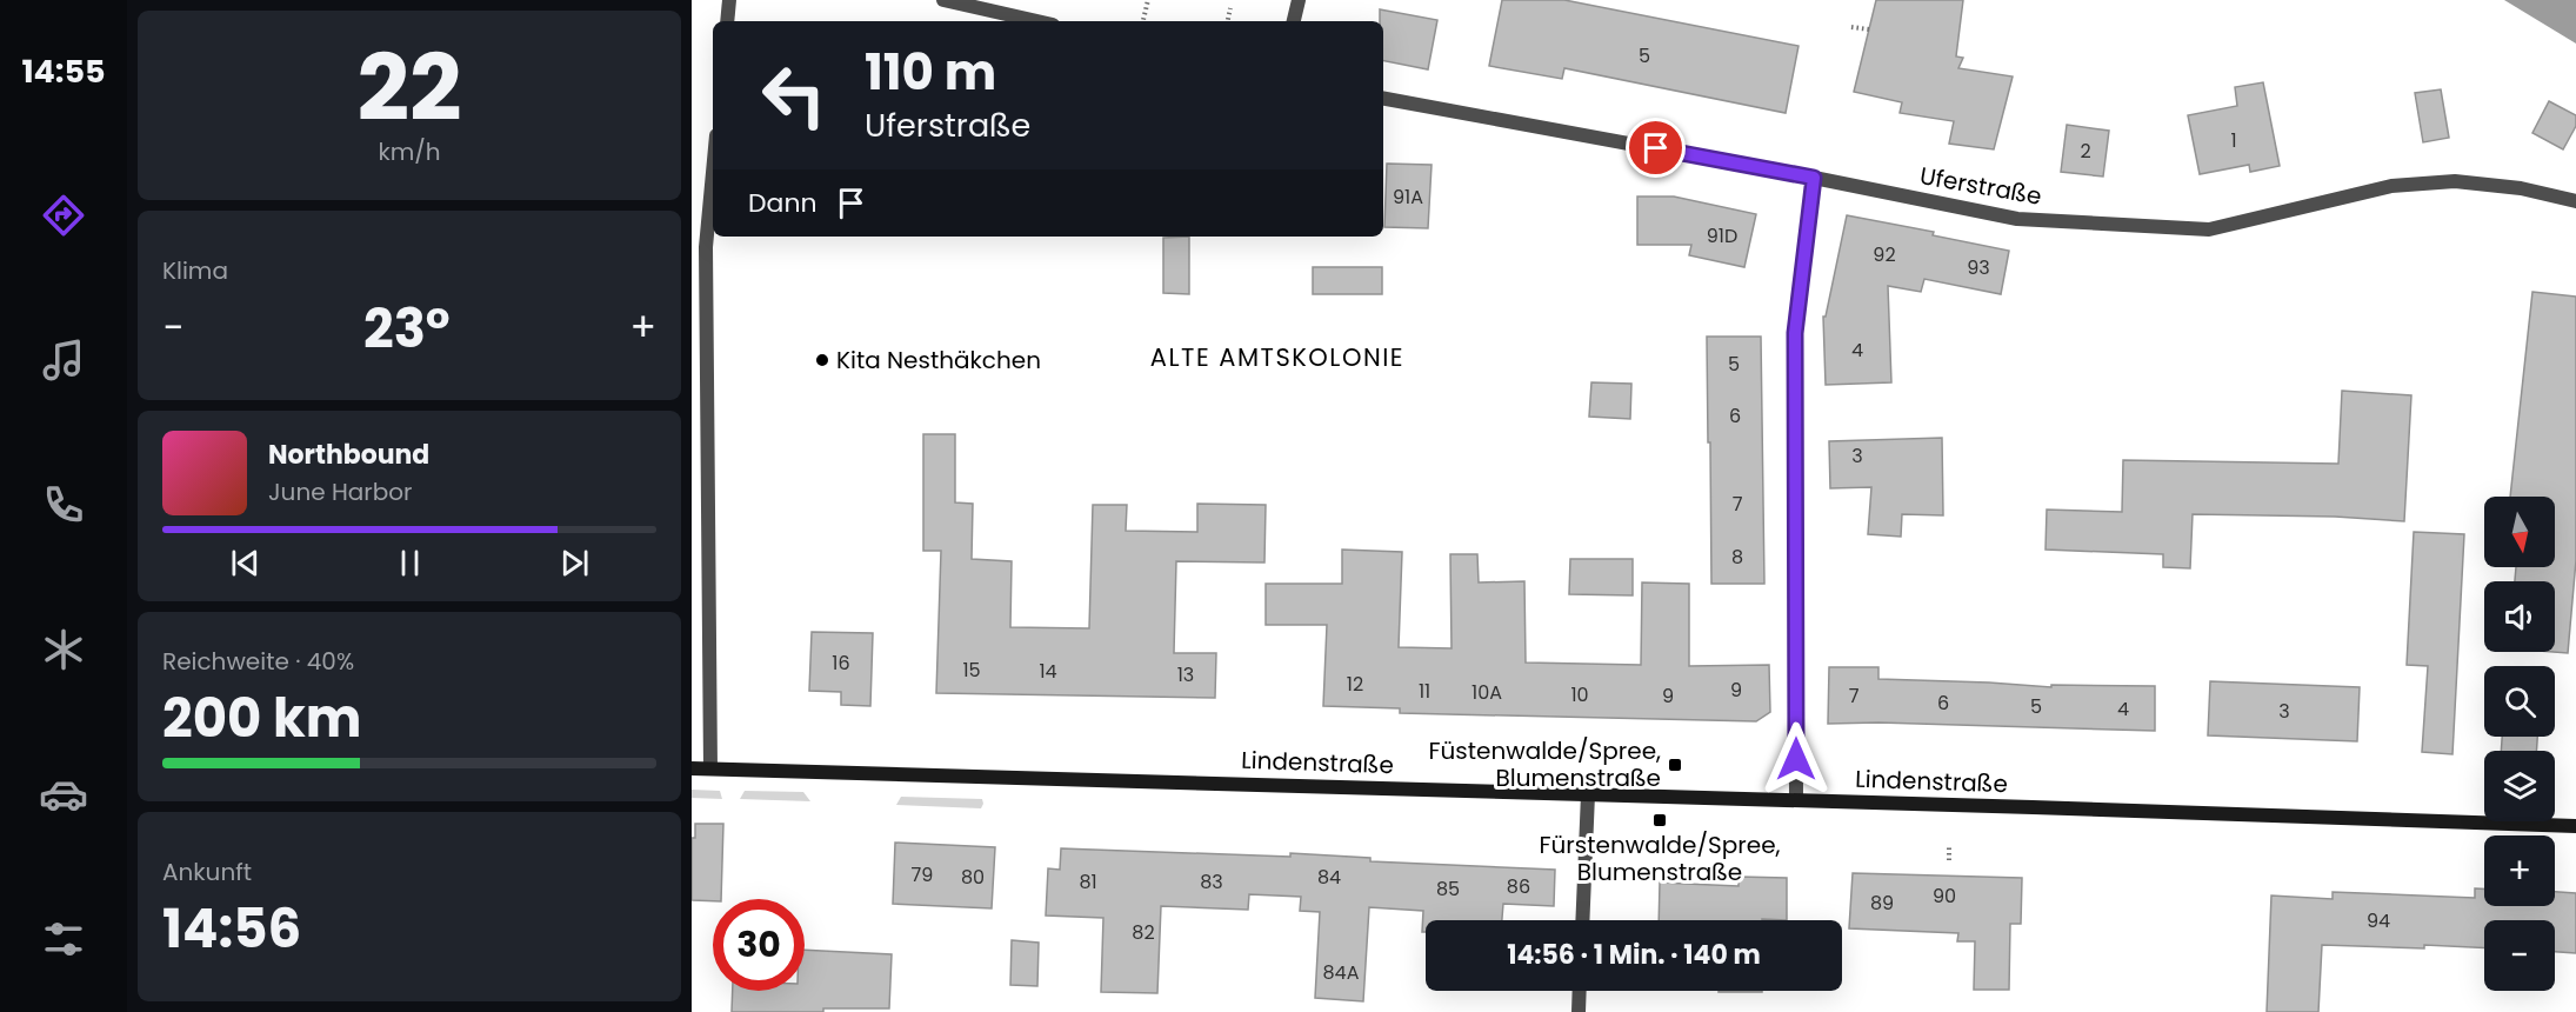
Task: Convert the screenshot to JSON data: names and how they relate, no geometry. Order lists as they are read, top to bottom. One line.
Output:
{"streets":{"street":["Uferstraße","Lindenstraße"]},"districts":["ALTE AMTSKOLONIE"],"places":{"other":["Kita Nesthäkchen"],"transit":["Füstenwalde/Spree, Blumenstraße","Fürstenwalde/Spree, Blumenstraße"]},"house_numbers":["5","1","2","91A","91D","92","93","4","5","6","3","7","8","16","15","14","13","12","9","11","10A","10","9","7","6","5","4","3","79","80","84","81","83","86","85","90","89","94","82","84A"],"north":"bottom","page":{"tabs":"14:55","tile":[["22","km/h"],"Klima",["Reichweite · 40%","200 km"],["Ankunft","14:56"]],"turn":["110 m","Uferstraße"],"then":"Dann","heat":["−","23°","+"],"song":["Northbound","June Harbor"],"map_buttons":["+","−"],"limit":"30","trip":"14:56 · 1 Min. · 140 m"}}
